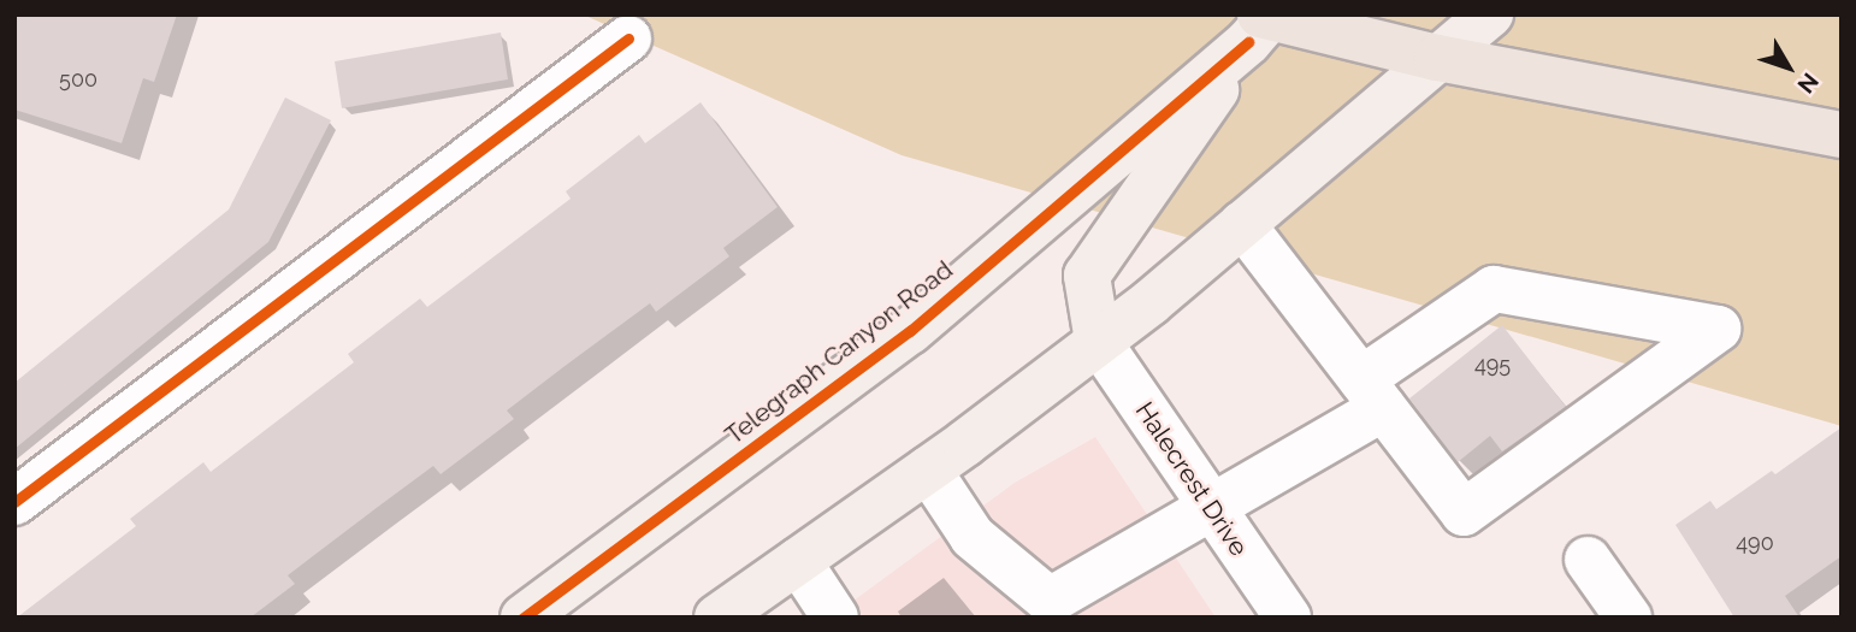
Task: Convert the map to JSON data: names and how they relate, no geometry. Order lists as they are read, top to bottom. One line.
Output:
{"streets":{"main road":["Telegraph Canyon Road"],"street":["Halecrest Drive"]},"house_numbers":["500","495","490"],"north":"bottom right"}
